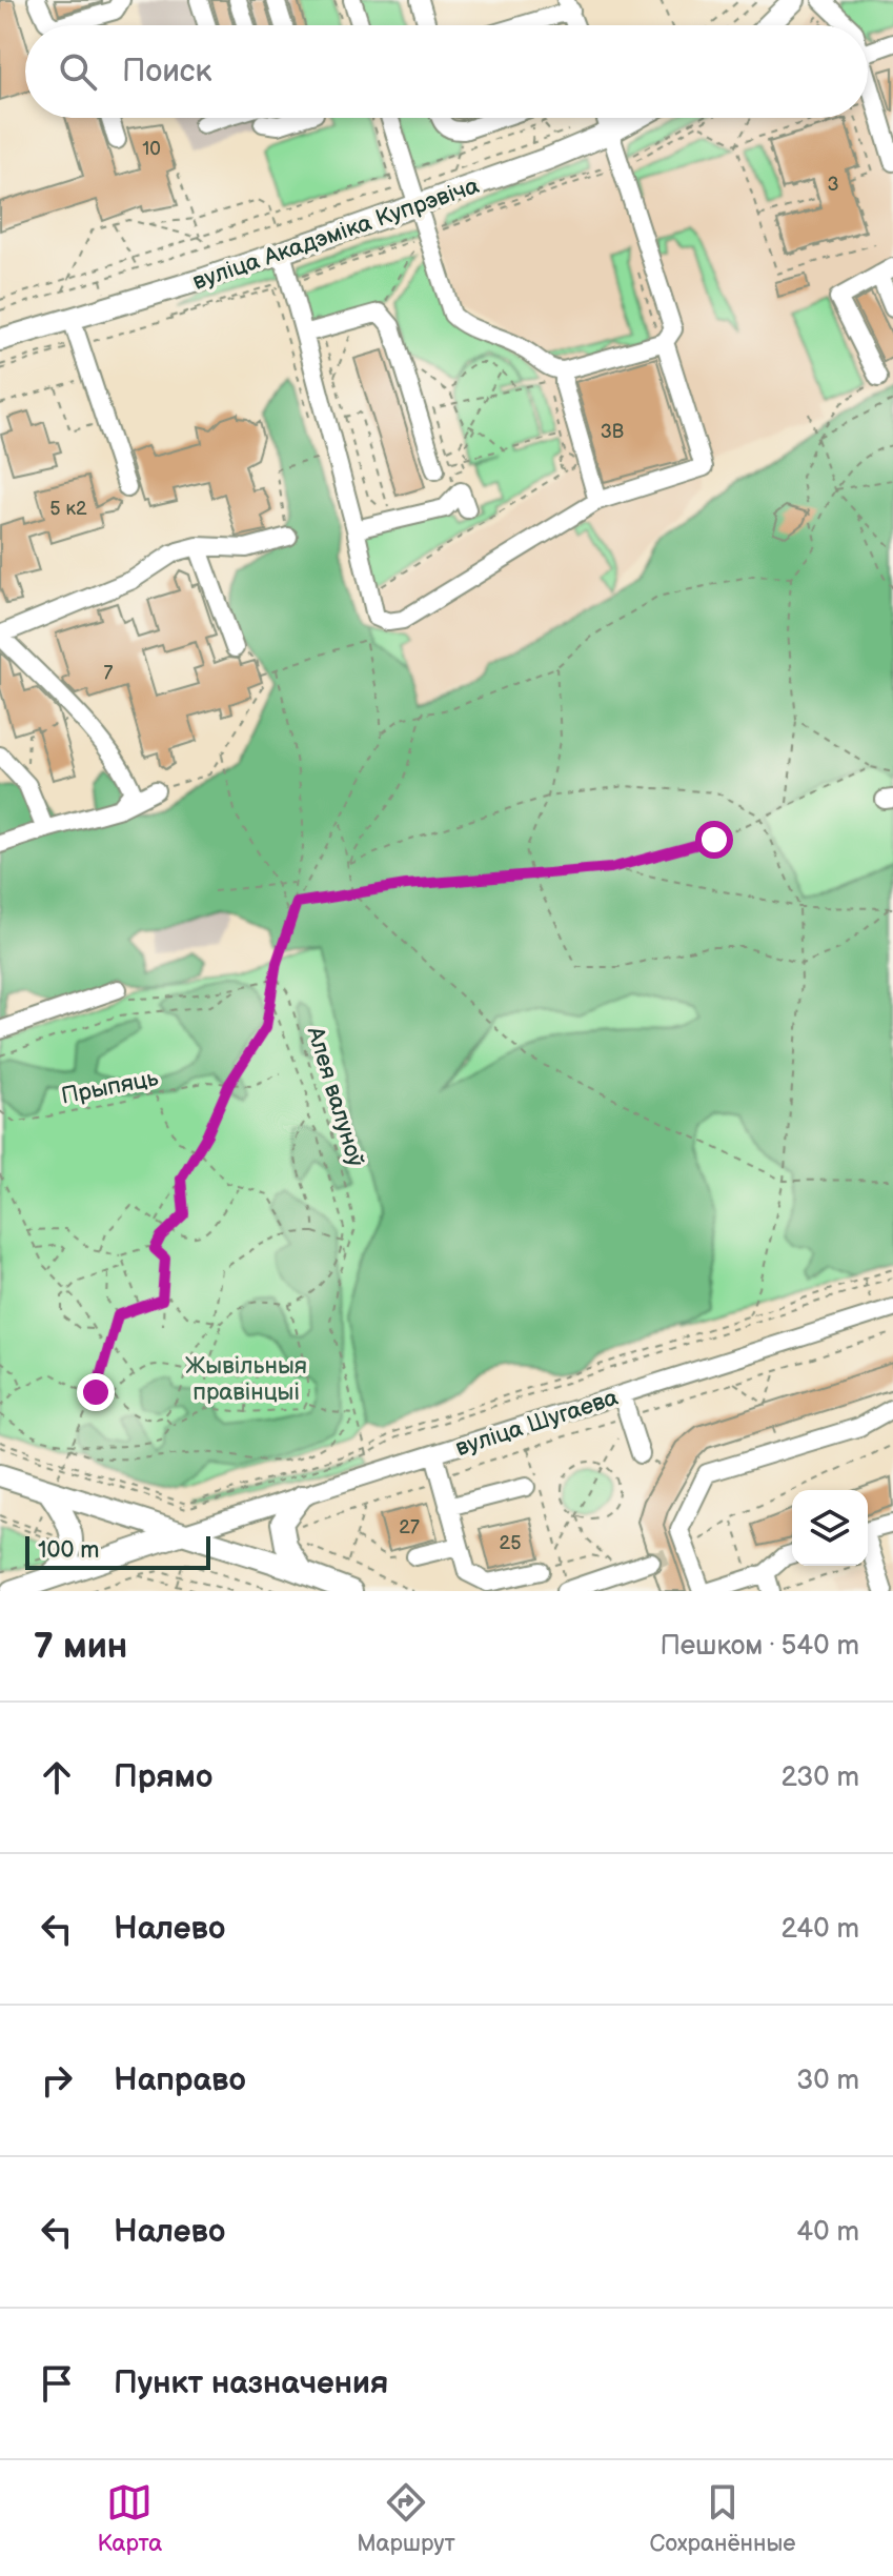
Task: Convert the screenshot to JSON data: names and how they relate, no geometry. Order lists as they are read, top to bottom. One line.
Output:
{"streets":{"main road":["вуліца Акадэміка Купрэвіча"],"street":["вуліца Шугаева"],"path":["Прыпяць","Алея валуноў"]},"parks":["Жывільныя правінцыі"],"house_numbers":["10","3","3В","5 к2","7","27","25"],"scale_bar":"100 m","page":{"search":"Поиск","scale":"100 m","heading":["7 мин","Пешком · 540 m"],"list":[["Прямо","230 m"],["Налево","240 m"],["Направо","30 m"],["Налево","40 m"],"Пункт назначения"],"nav":["Карта","Маршрут","Сохранённые"]}}
